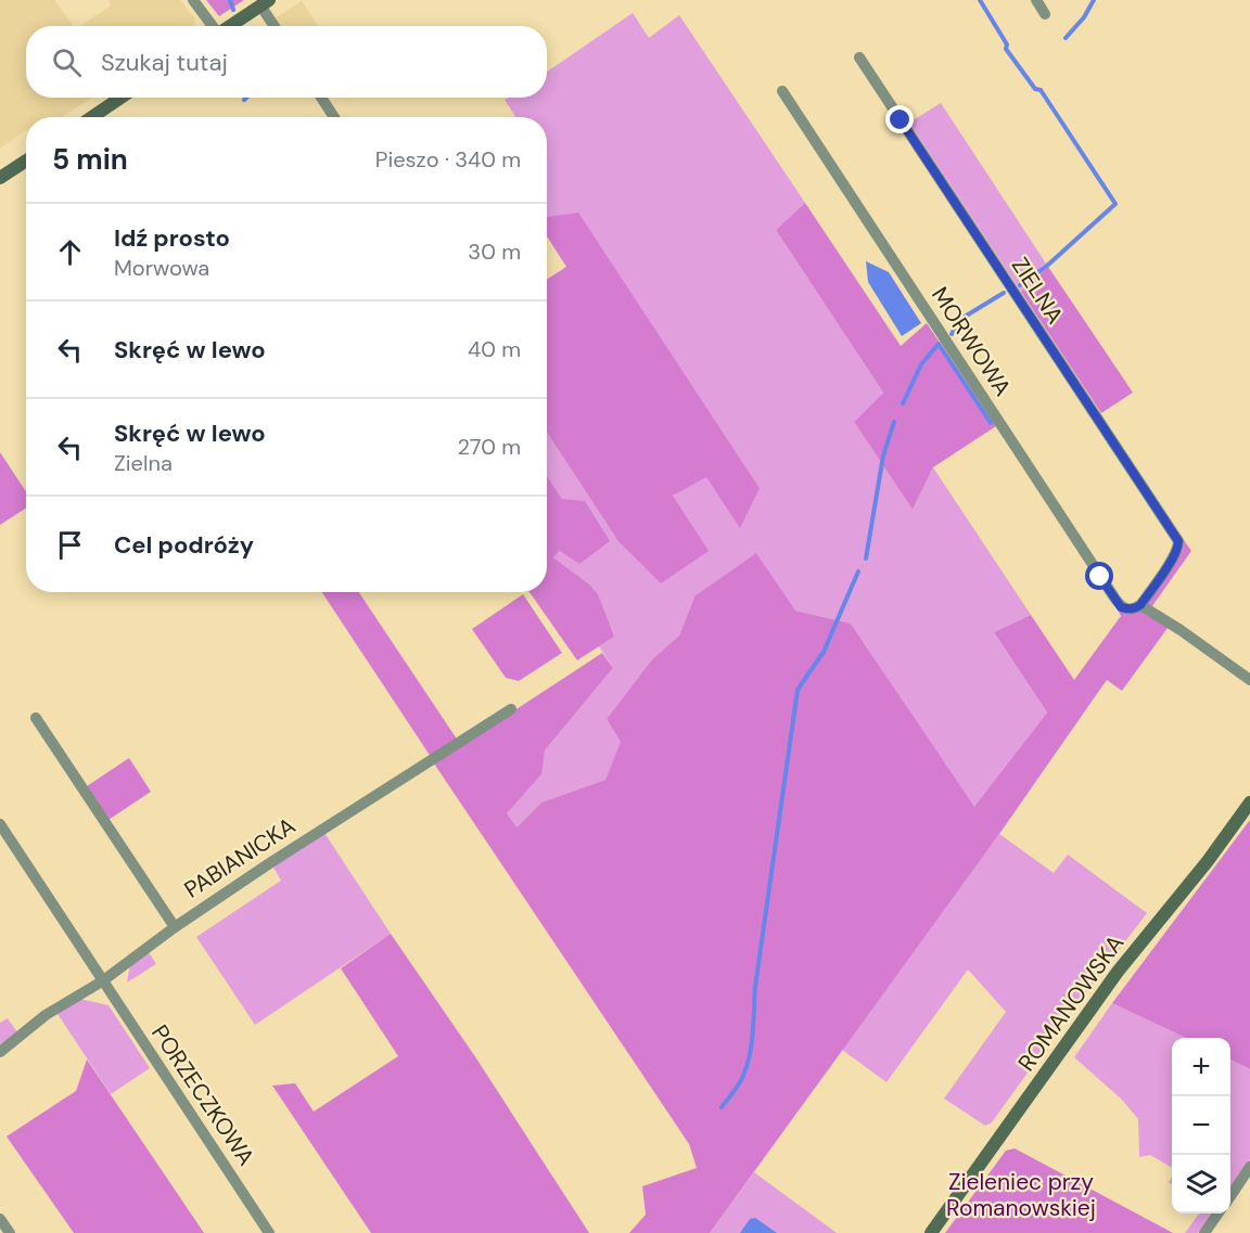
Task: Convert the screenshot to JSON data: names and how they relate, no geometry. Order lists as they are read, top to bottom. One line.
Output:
{"streets":{"street":["ZIELNA","MORWOWA","PABIANICKA","ROMANOWSKA","PORZECZKOWA"]},"crossings":[["ZIELNA","MORWOWA"],["PABIANICKA","PORZECZKOWA"]],"parks":["Zieleniec przy Romanowskiej"],"page":{"search":"Szukaj tutaj","heading":["5 min","Pieszo · 340 m"],"list":[["Idź prosto","Morwowa","30 m"],["Skręć w lewo","40 m"],["Skręć w lewo","Zielna","270 m"],"Cel podróży"],"map_buttons":["+","−"]}}
